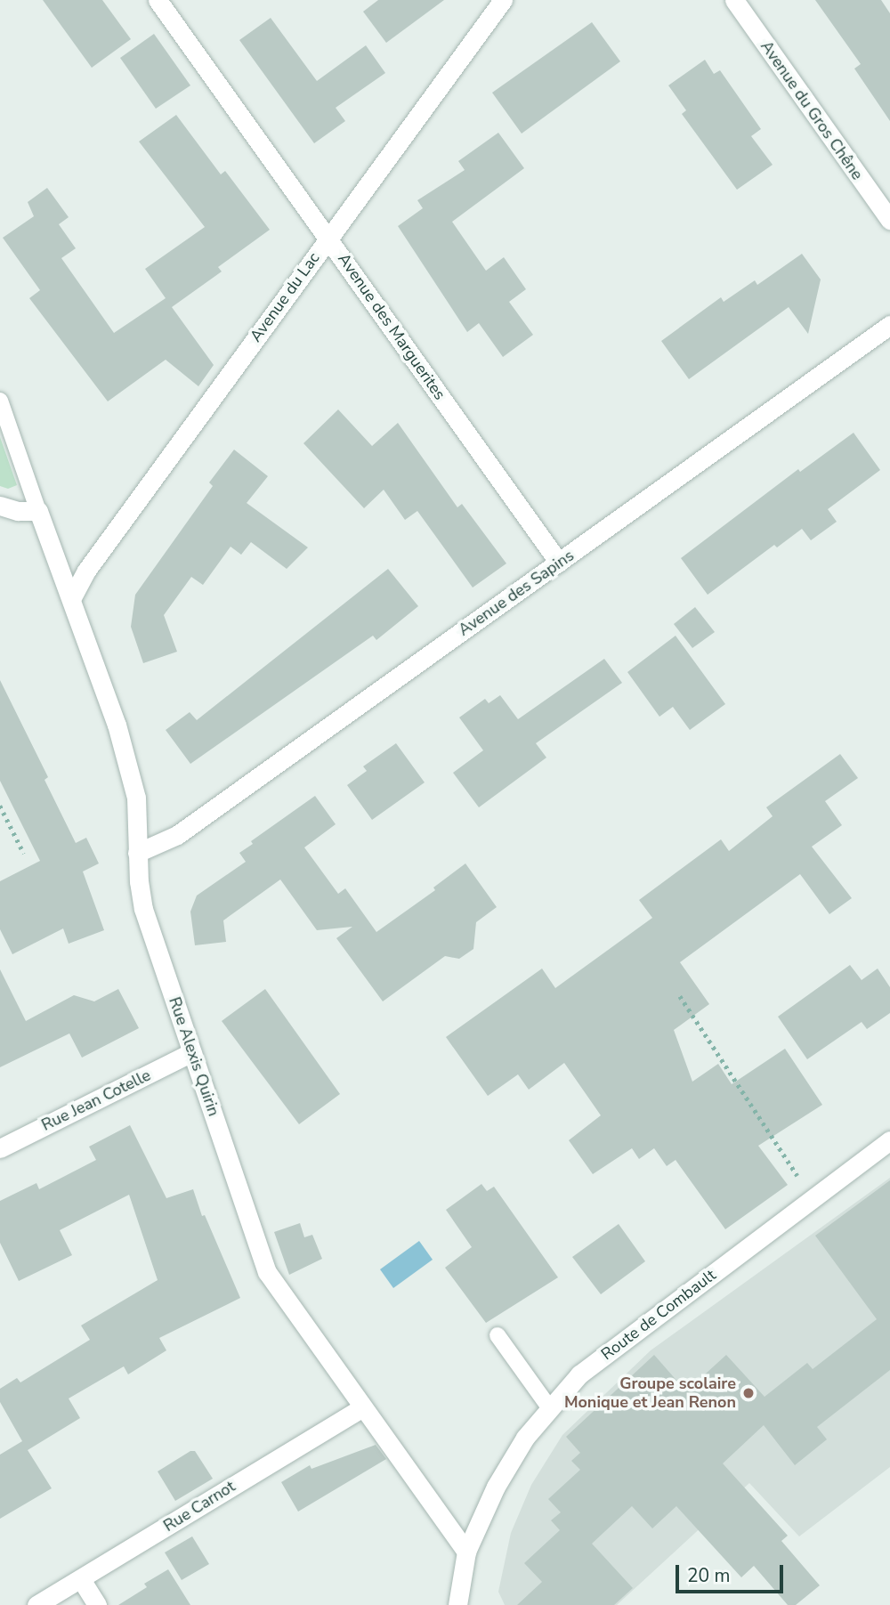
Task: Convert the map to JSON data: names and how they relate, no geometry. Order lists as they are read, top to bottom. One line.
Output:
{"streets":{"street":["Avenue du Gros Chêne","Avenue du Lac","Avenue des Marguerites","Avenue des Sapins","Rue Alexis Quirin","Rue Jean Cotelle","Route de Combault","Rue Carnot"]},"crossings":[["Avenue du Lac","Avenue des Marguerites"],["Avenue du Lac","Rue Alexis Quirin"],["Avenue des Marguerites","Avenue des Sapins"],["Avenue des Sapins","Rue Alexis Quirin"],["Rue Alexis Quirin","Rue Jean Cotelle"],["Rue Alexis Quirin","Route de Combault"],["Rue Alexis Quirin","Rue Carnot"]],"places":["Groupe scolaire Monique et Jean Renon"],"scale_bar":"20 m"}
